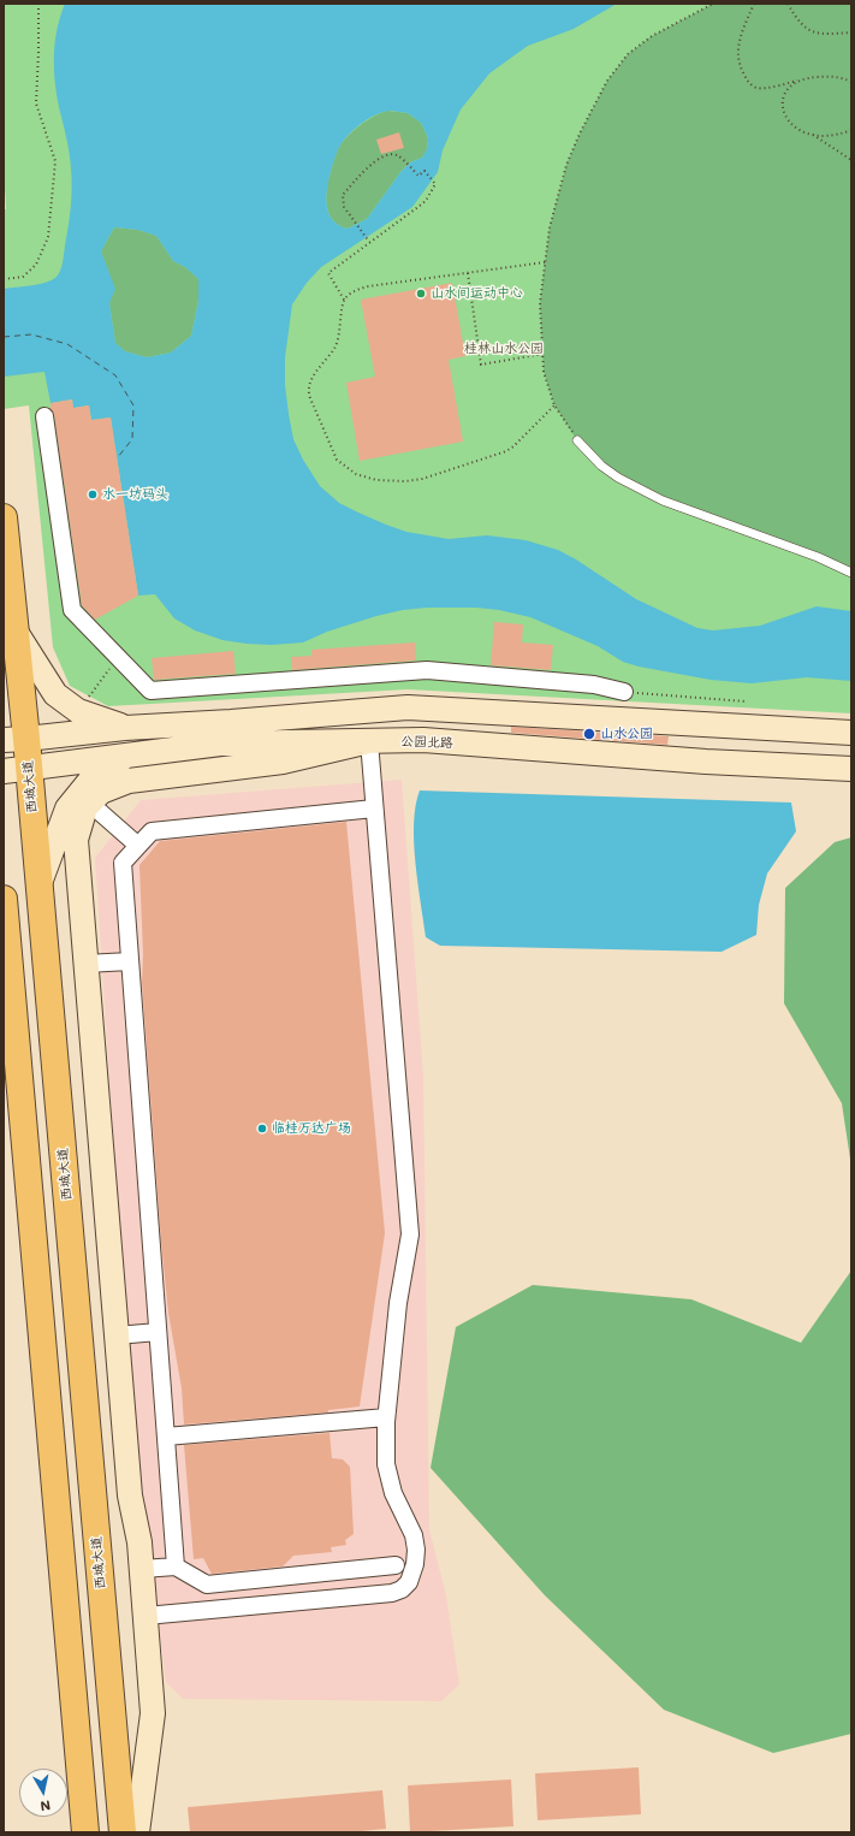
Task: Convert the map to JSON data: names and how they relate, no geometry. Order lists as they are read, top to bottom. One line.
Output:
{"streets":{"highway":["西城大道"],"main road":["公园北路"]},"crossings":[["公园北路","西城大道"]],"parks":["桂林山水公园"],"places":["山水间运动中心","水一坊码头","山水公园","临桂万达广场"],"north":"bottom"}
